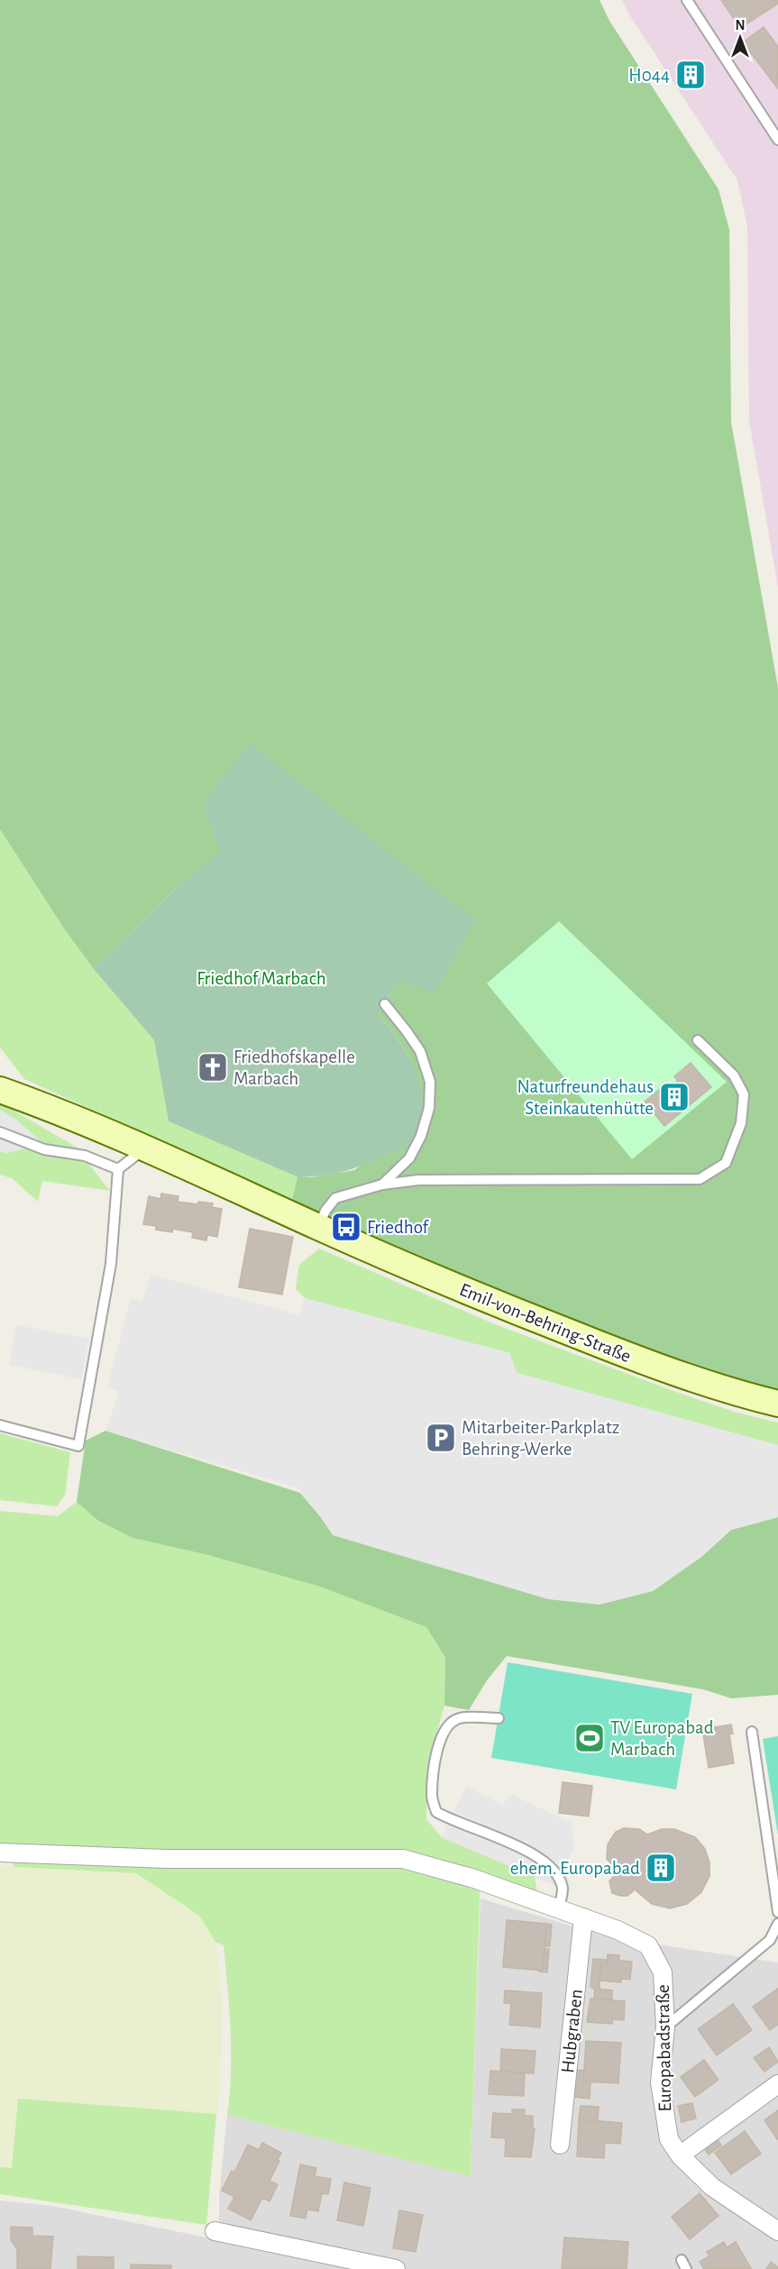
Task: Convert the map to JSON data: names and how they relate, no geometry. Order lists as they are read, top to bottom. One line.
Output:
{"streets":{"main road":["Emil-von-Behring-Straße"],"street":["Hubgraben","Europabadstraße"]},"crossings":[["Hubgraben","Europabadstraße"]],"parks":["Friedhof Marbach"],"places":{"building":["H044","Naturfreundehaus Steinkautenhütte","ehem. Europabad"],"church":["Friedhofskapelle Marbach"],"bus stop":["Friedhof"],"parking":["Mitarbeiter-Parkplatz Behring-Werke"],"sports":["TV Europabad Marbach"]},"north":"top"}
